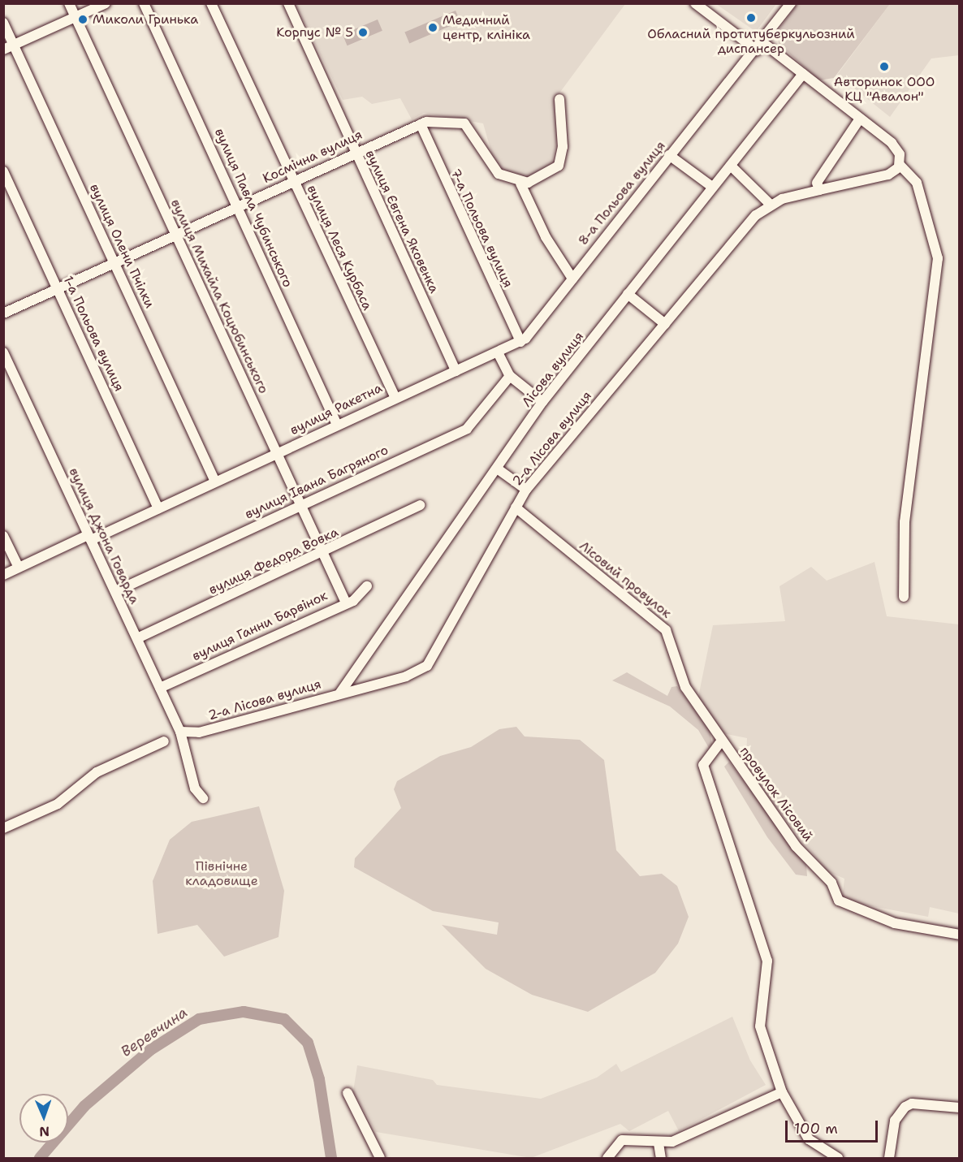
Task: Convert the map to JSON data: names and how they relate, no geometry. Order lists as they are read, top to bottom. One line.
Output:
{"streets":{"street":["Космічна вулиця","8-а Польова вулиця","вулиця Павла Чубинського","вулиця Євгена Яковенка","7-а Польова вулиця","вулиця Олени Пчілки","вулиця Леся Курбаса","вулиця Михайла Коцюбинського","1-а Польова вулиця","Лісова вулиця","вулиця Ракетна","2-а Лісова вулиця","вулиця Івана Багряного","вулиця Джона Говарда","вулиця Федора Вовка","Лісовий провулок","вулиця Ганни Барвінок","провулок Лісовий"]},"crossings":[["Космічна вулиця","вулиця Павла Чубинського"],["Космічна вулиця","вулиця Євгена Яковенка"],["Космічна вулиця","7-а Польова вулиця"],["Космічна вулиця","вулиця Олени Пчілки"],["Космічна вулиця","вулиця Леся Курбаса"],["Космічна вулиця","вулиця Михайла Коцюбинського"],["Космічна вулиця","1-а Польова вулиця"],["8-а Польова вулиця","вулиця Ракетна"],["вулиця Павла Чубинського","вулиця Ракетна"],["вулиця Євгена Яковенка","вулиця Ракетна"],["7-а Польова вулиця","вулиця Ракетна"],["вулиця Олени Пчілки","вулиця Ракетна"],["вулиця Леся Курбаса","вулиця Ракетна"],["вулиця Михайла Коцюбинського","вулиця Ракетна"],["вулиця Михайла Коцюбинського","вулиця Івана Багряного"],["вулиця Михайла Коцюбинського","вулиця Федора Вовка"],["вулиця Михайла Коцюбинського","вулиця Ганни Барвінок"],["1-а Польова вулиця","вулиця Ракетна"],["Лісова вулиця","2-а Лісова вулиця"],["вулиця Ракетна","вулиця Джона Говарда"],["2-а Лісова вулиця","вулиця Джона Говарда"],["2-а Лісова вулиця","Лісовий провулок"],["вулиця Івана Багряного","вулиця Джона Говарда"],["вулиця Джона Говарда","вулиця Федора Вовка"],["вулиця Джона Говарда","вулиця Ганни Барвінок"],["Лісовий провулок","провулок Лісовий"]],"water":["Веревчина"],"parks":["Північне кладовище"],"places":["Обласний протитуберкульозний диспансер","Миколи Гринька","Медичний центр, клініка","Корпус № 5","Авторинок ООО КЦ \"Авалон\""],"scale_bar":"100 m","north":"bottom"}
